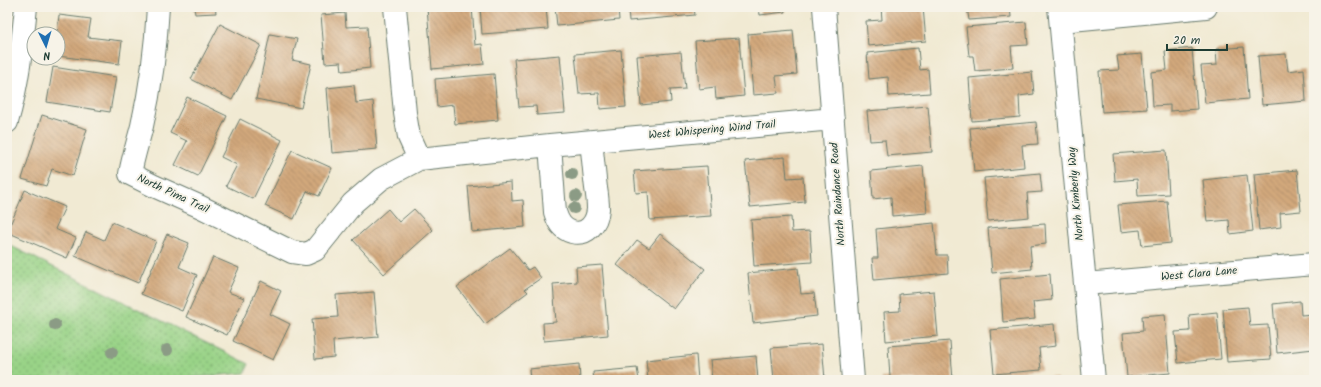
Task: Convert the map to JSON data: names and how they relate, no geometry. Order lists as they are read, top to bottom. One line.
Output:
{"streets":{"street":["West Whispering Wind Trail","North Pima Trail","North Raindance Road","North Kimberly Way","West Clara Lane"]},"crossings":[["West Whispering Wind Trail","North Pima Trail"],["West Whispering Wind Trail","North Raindance Road"],["North Kimberly Way","West Clara Lane"]],"scale_bar":"20 m","north":"bottom"}
